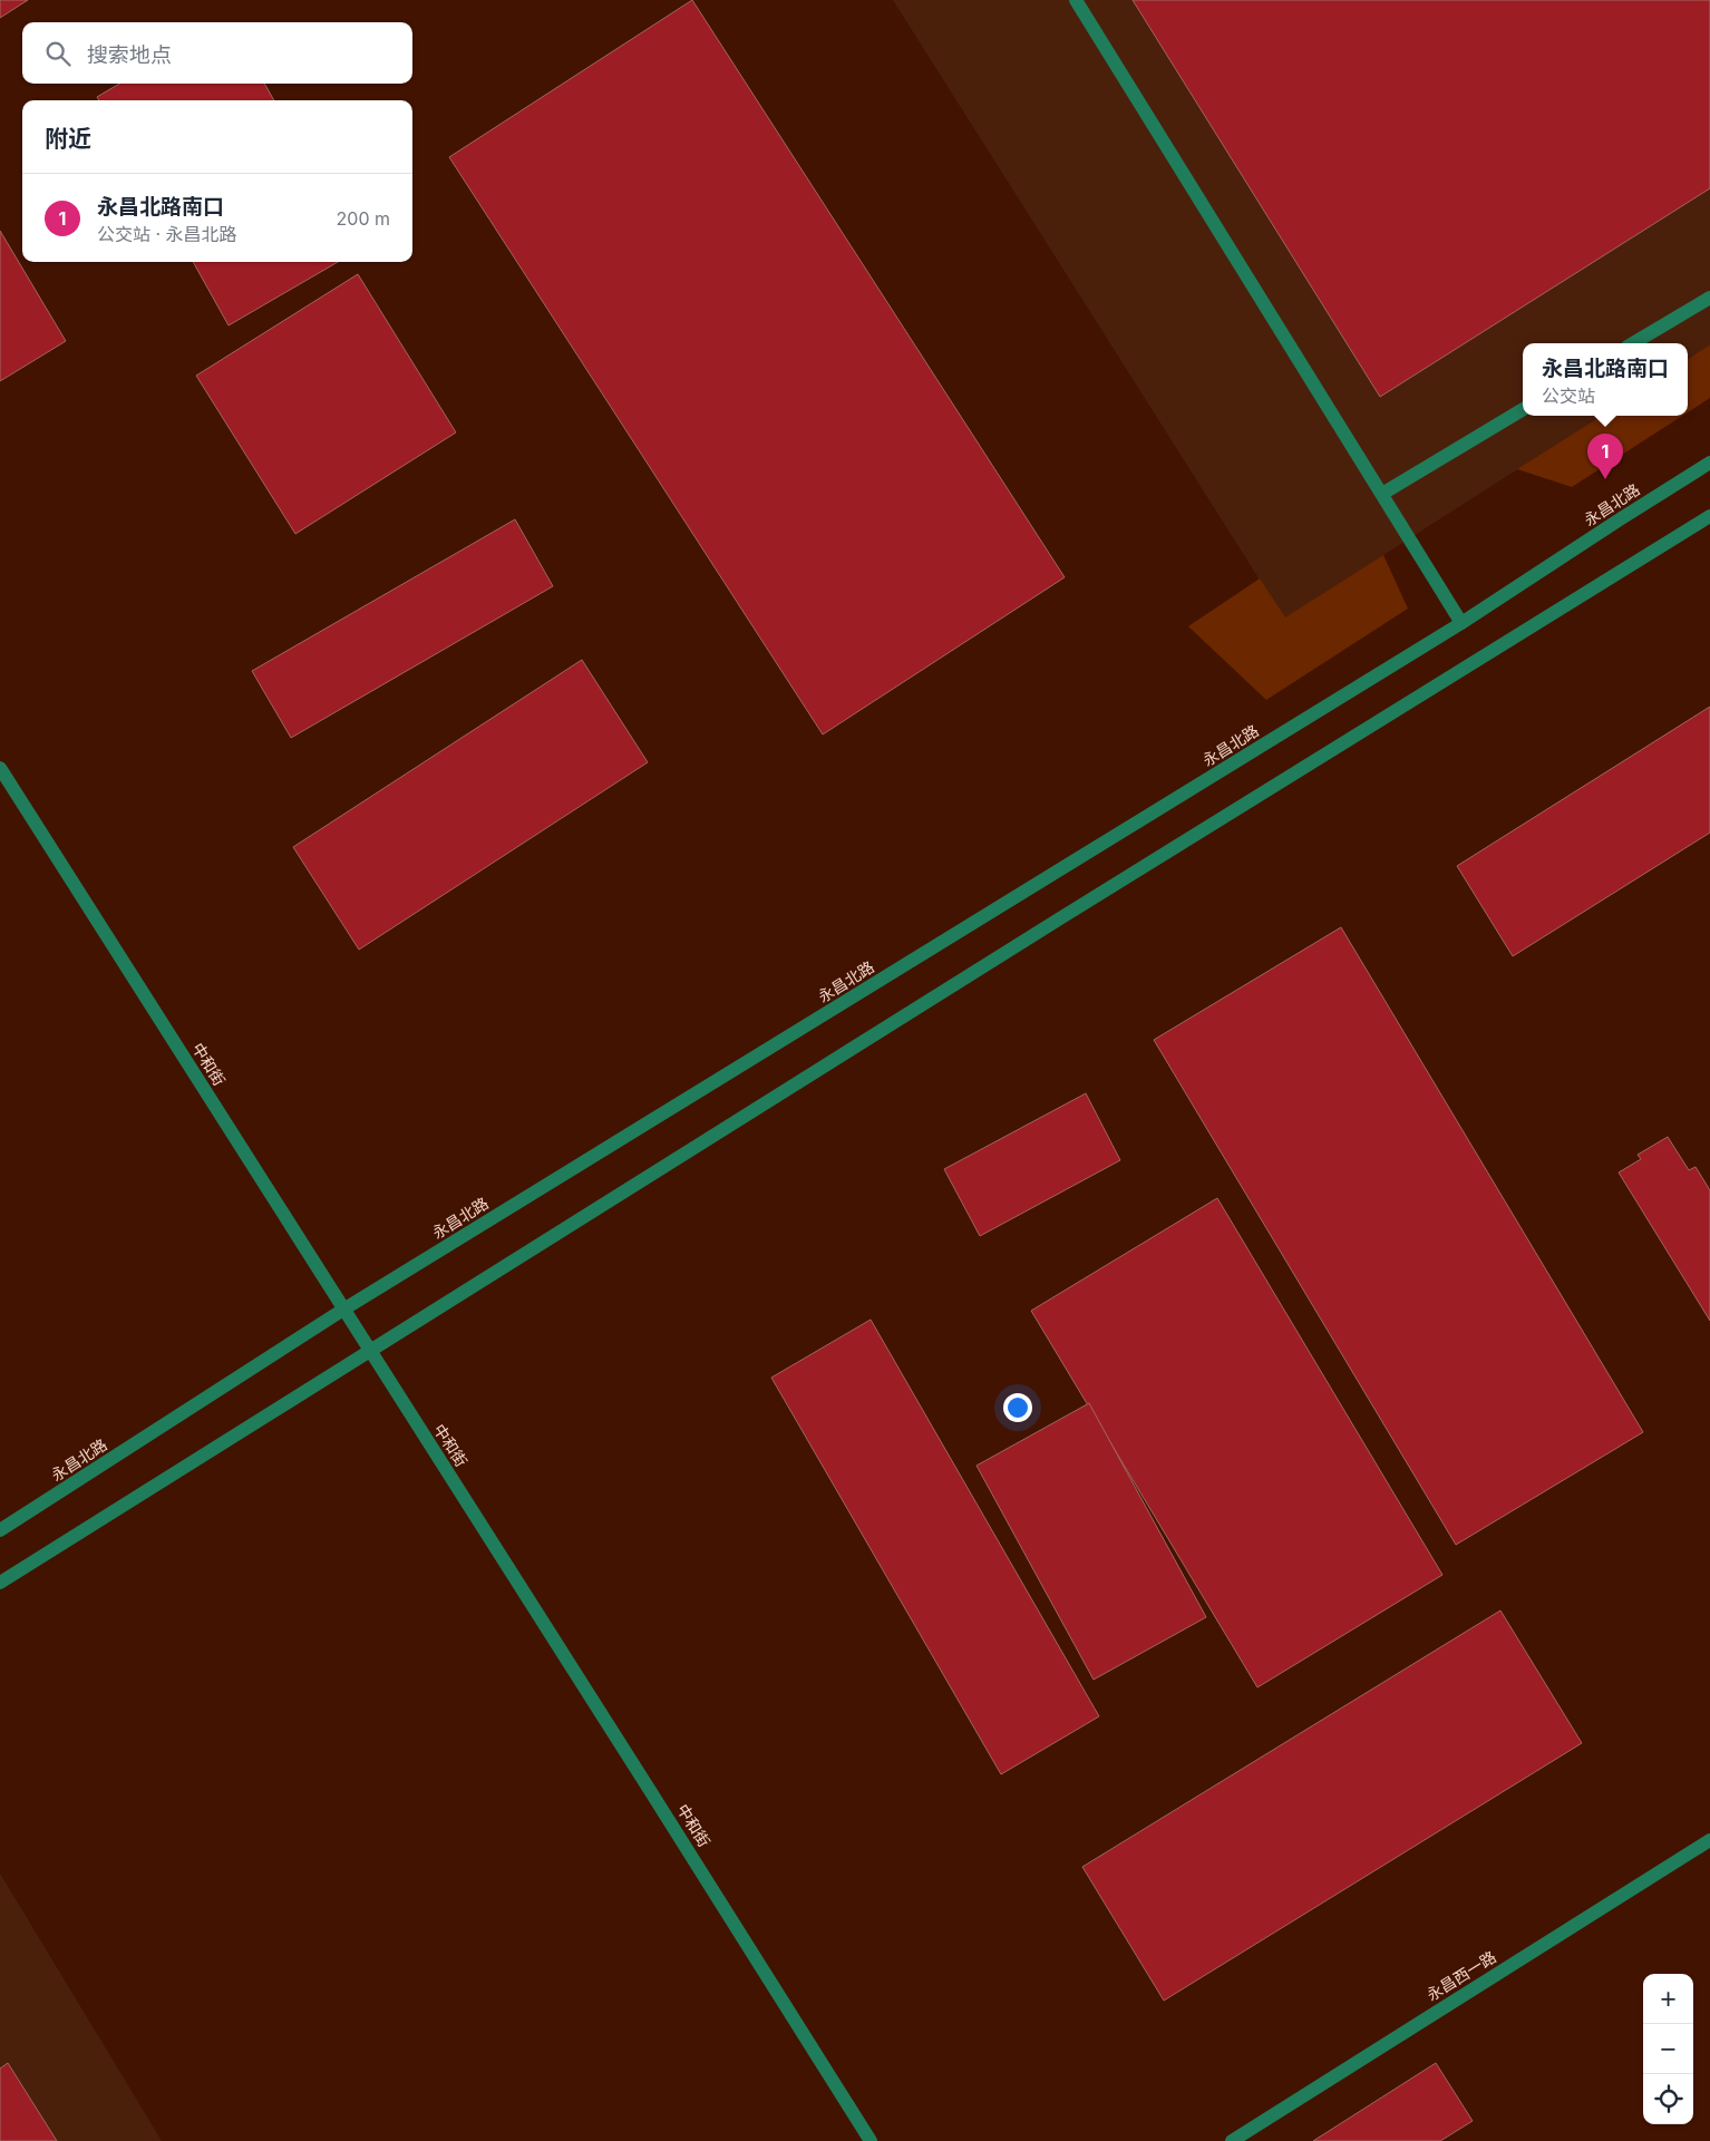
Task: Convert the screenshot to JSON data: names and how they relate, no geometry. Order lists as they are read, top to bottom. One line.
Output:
{"streets":{"street":["永昌北路","中和街","永昌西一路"]},"crossings":[["永昌北路","中和街"]],"page":{"search":"搜索地点","heading":"附近","list":[{"mark":"1","name":"永昌北路南口","note":"公交站 · 永昌北路","value":"200 m"}],"popup":["永昌北路南口","公交站"],"pins":"1","map_buttons":["+","−"]}}
